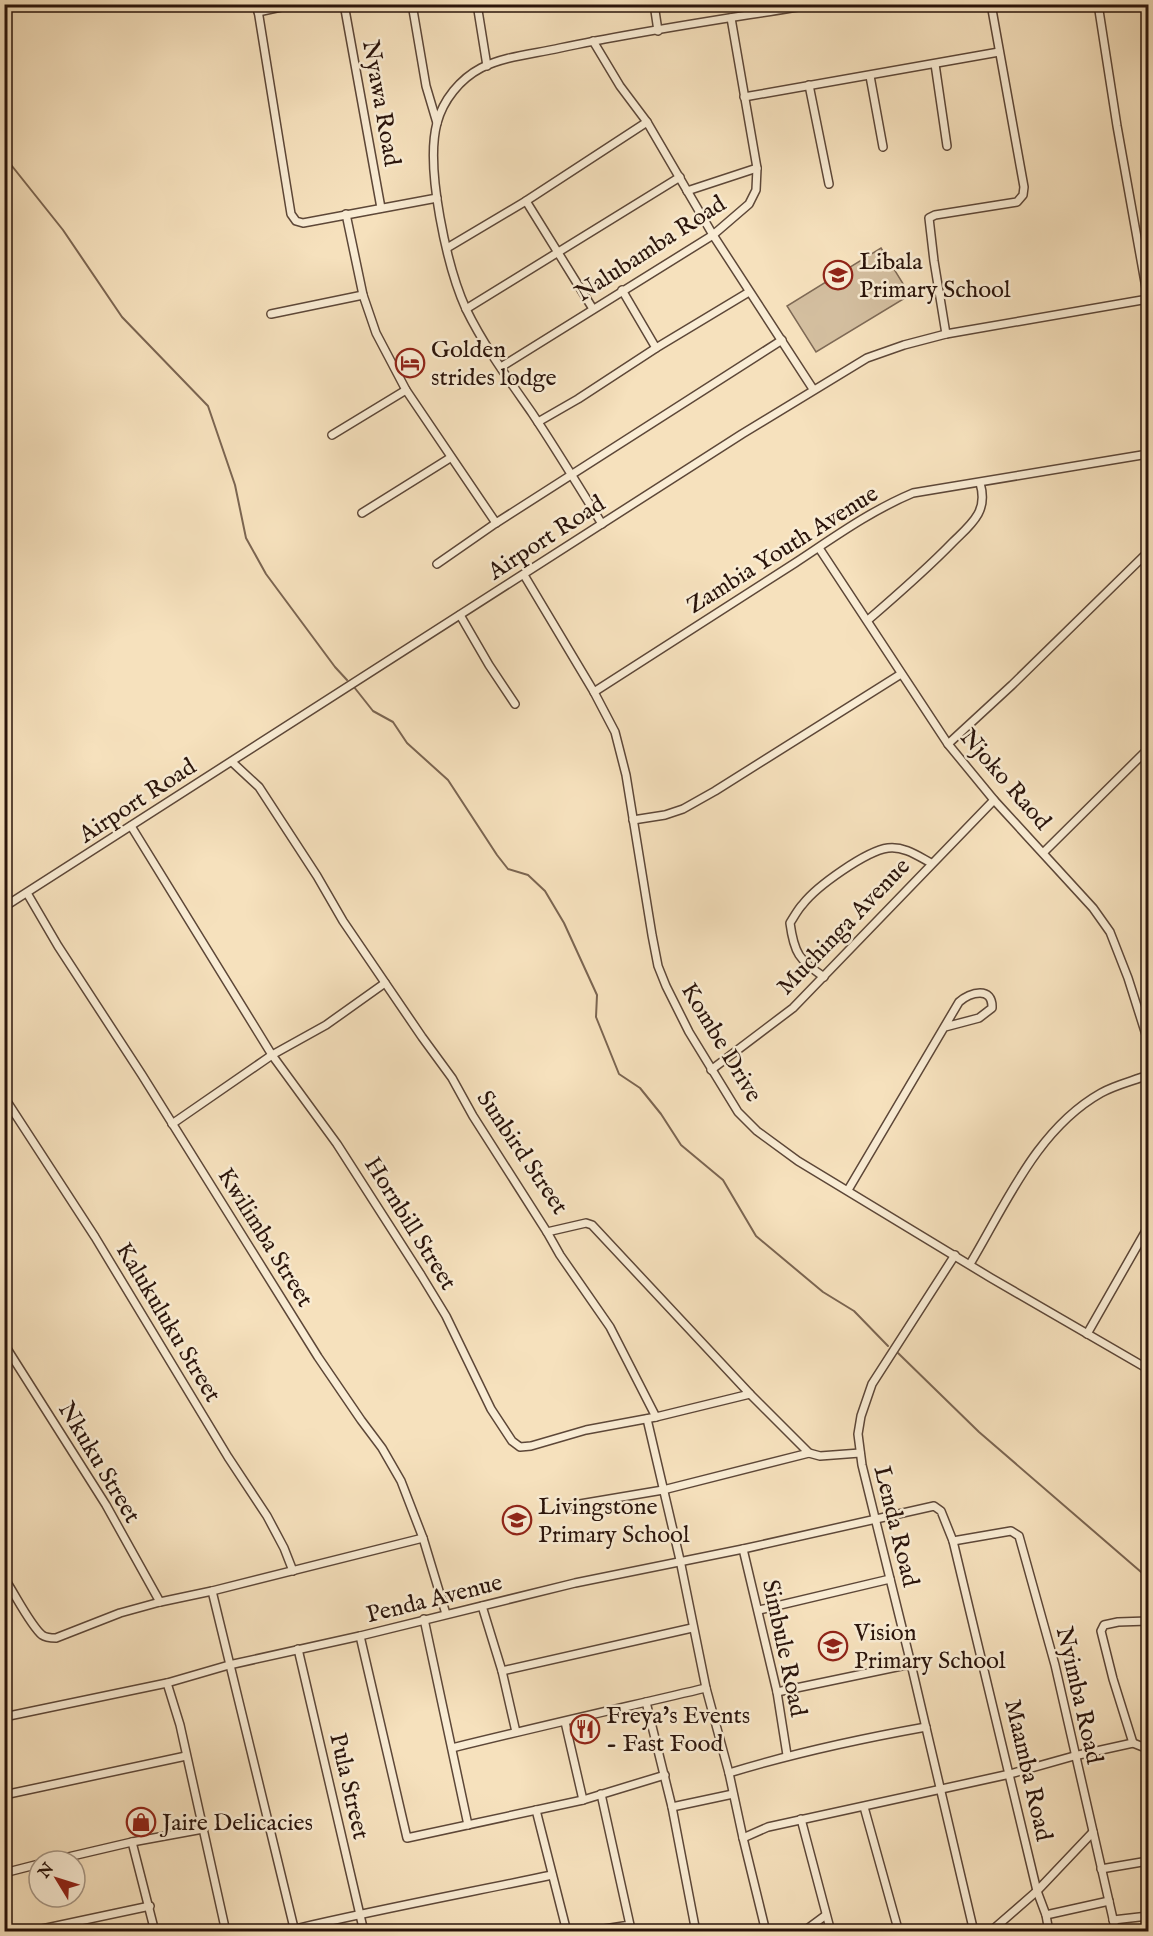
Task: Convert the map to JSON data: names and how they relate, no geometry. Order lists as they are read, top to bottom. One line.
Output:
{"streets":{"street":["Nyawa Road","Nalubamba Road","Airport Road","Zambia Youth Avenue","Njoko Raod","Muchinga Avenue","Kombe Drive","Sunbird Street","Hornbill Street","Kwilimba Street","Kalukuluku Street","Nkuku Street","Lenda Road","Penda Avenue","Simbule Road","Nyimba Road","Maamba Road","Pula Street"]},"crossings":[["Airport Road","Kombe Drive"],["Airport Road","Sunbird Street"],["Airport Road","Hornbill Street"],["Airport Road","Kwilimba Street"],["Zambia Youth Avenue","Njoko Raod"],["Zambia Youth Avenue","Kombe Drive"],["Njoko Raod","Muchinga Avenue"],["Muchinga Avenue","Kombe Drive"],["Kombe Drive","Lenda Road"],["Sunbird Street","Hornbill Street"],["Kwilimba Street","Penda Avenue"],["Lenda Road","Penda Avenue"],["Lenda Road","Maamba Road"],["Penda Avenue","Simbule Road"],["Penda Avenue","Maamba Road"],["Penda Avenue","Pula Street"],["Nyimba Road","Maamba Road"]],"places":{"school or university":["Libala Primary School","Livingstone Primary School","Vision Primary School"],"hotel":["Golden strides lodge"],"restaurant":["Freya's Events - Fast Food"],"shop":["Jaire Delicacies"]},"north":"top left"}
